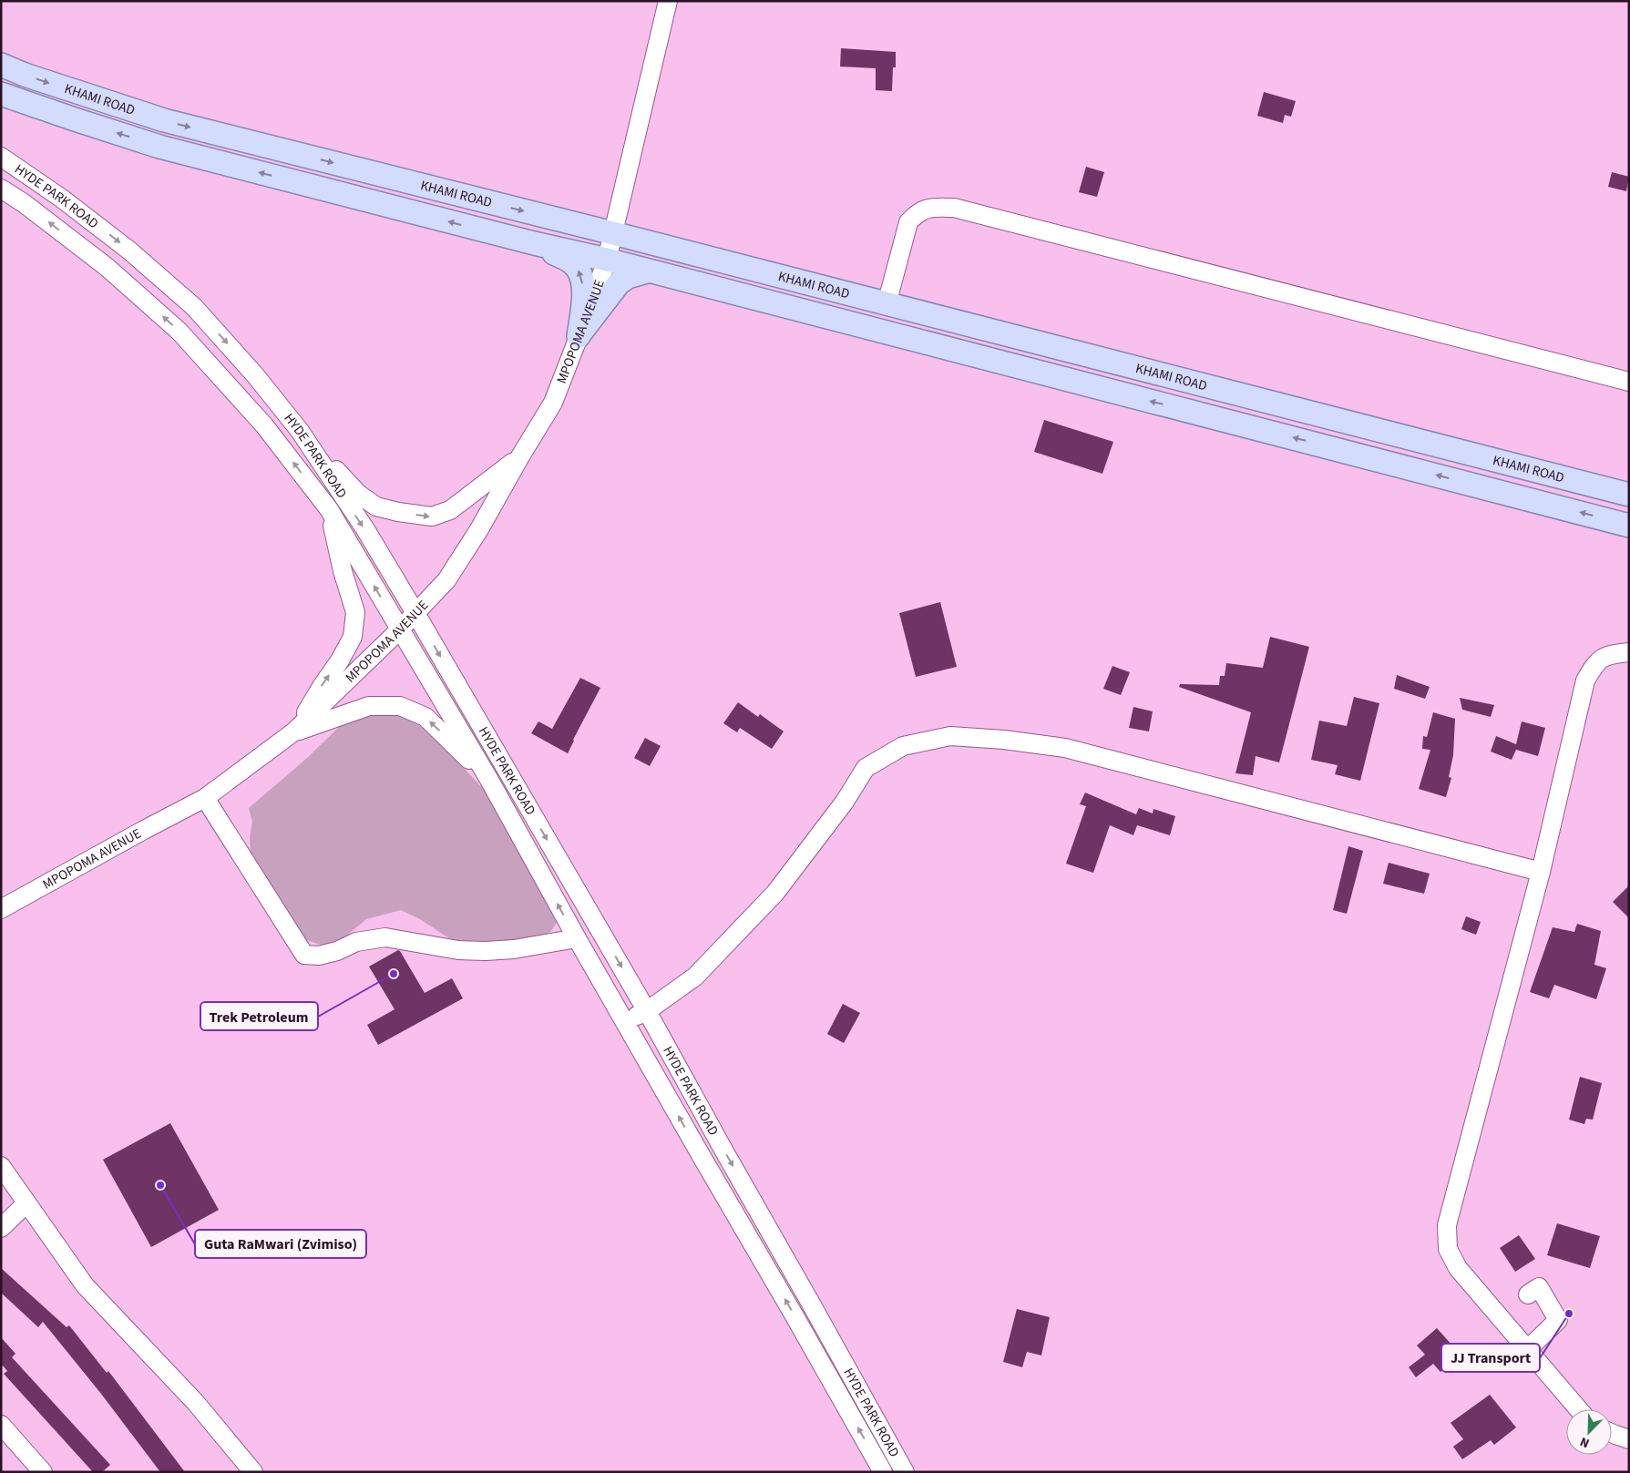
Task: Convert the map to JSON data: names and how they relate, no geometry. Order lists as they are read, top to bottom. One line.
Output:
{"streets":{"main road":["KHAMI ROAD"],"street":["HYDE PARK ROAD","MPOPOMA AVENUE"]},"crossings":[["KHAMI ROAD","MPOPOMA AVENUE"],["HYDE PARK ROAD","MPOPOMA AVENUE"]],"places":["Trek Petroleum","Guta RaMwari (Zvimiso)","JJ Transport"],"north":"bottom left"}
